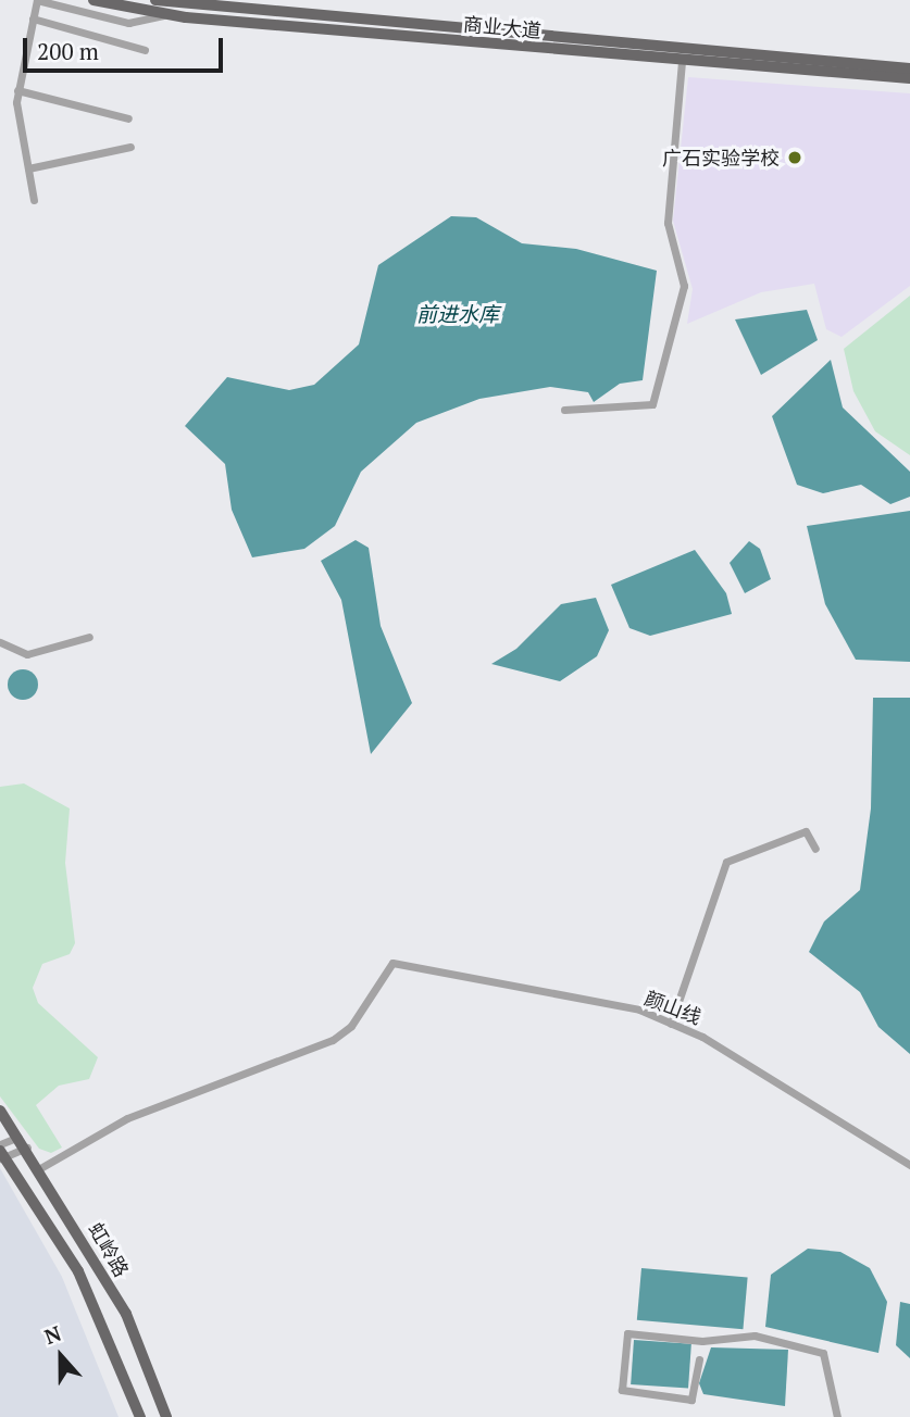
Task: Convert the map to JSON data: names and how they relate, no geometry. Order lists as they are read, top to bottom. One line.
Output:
{"streets":{"main road":["商业大道","虹岭路"],"street":["颜山线"]},"crossings":[["颜山线","虹岭路"]],"water":["前进水库"],"places":["广石实验学校"],"scale_bar":"200 m","north":"top"}
